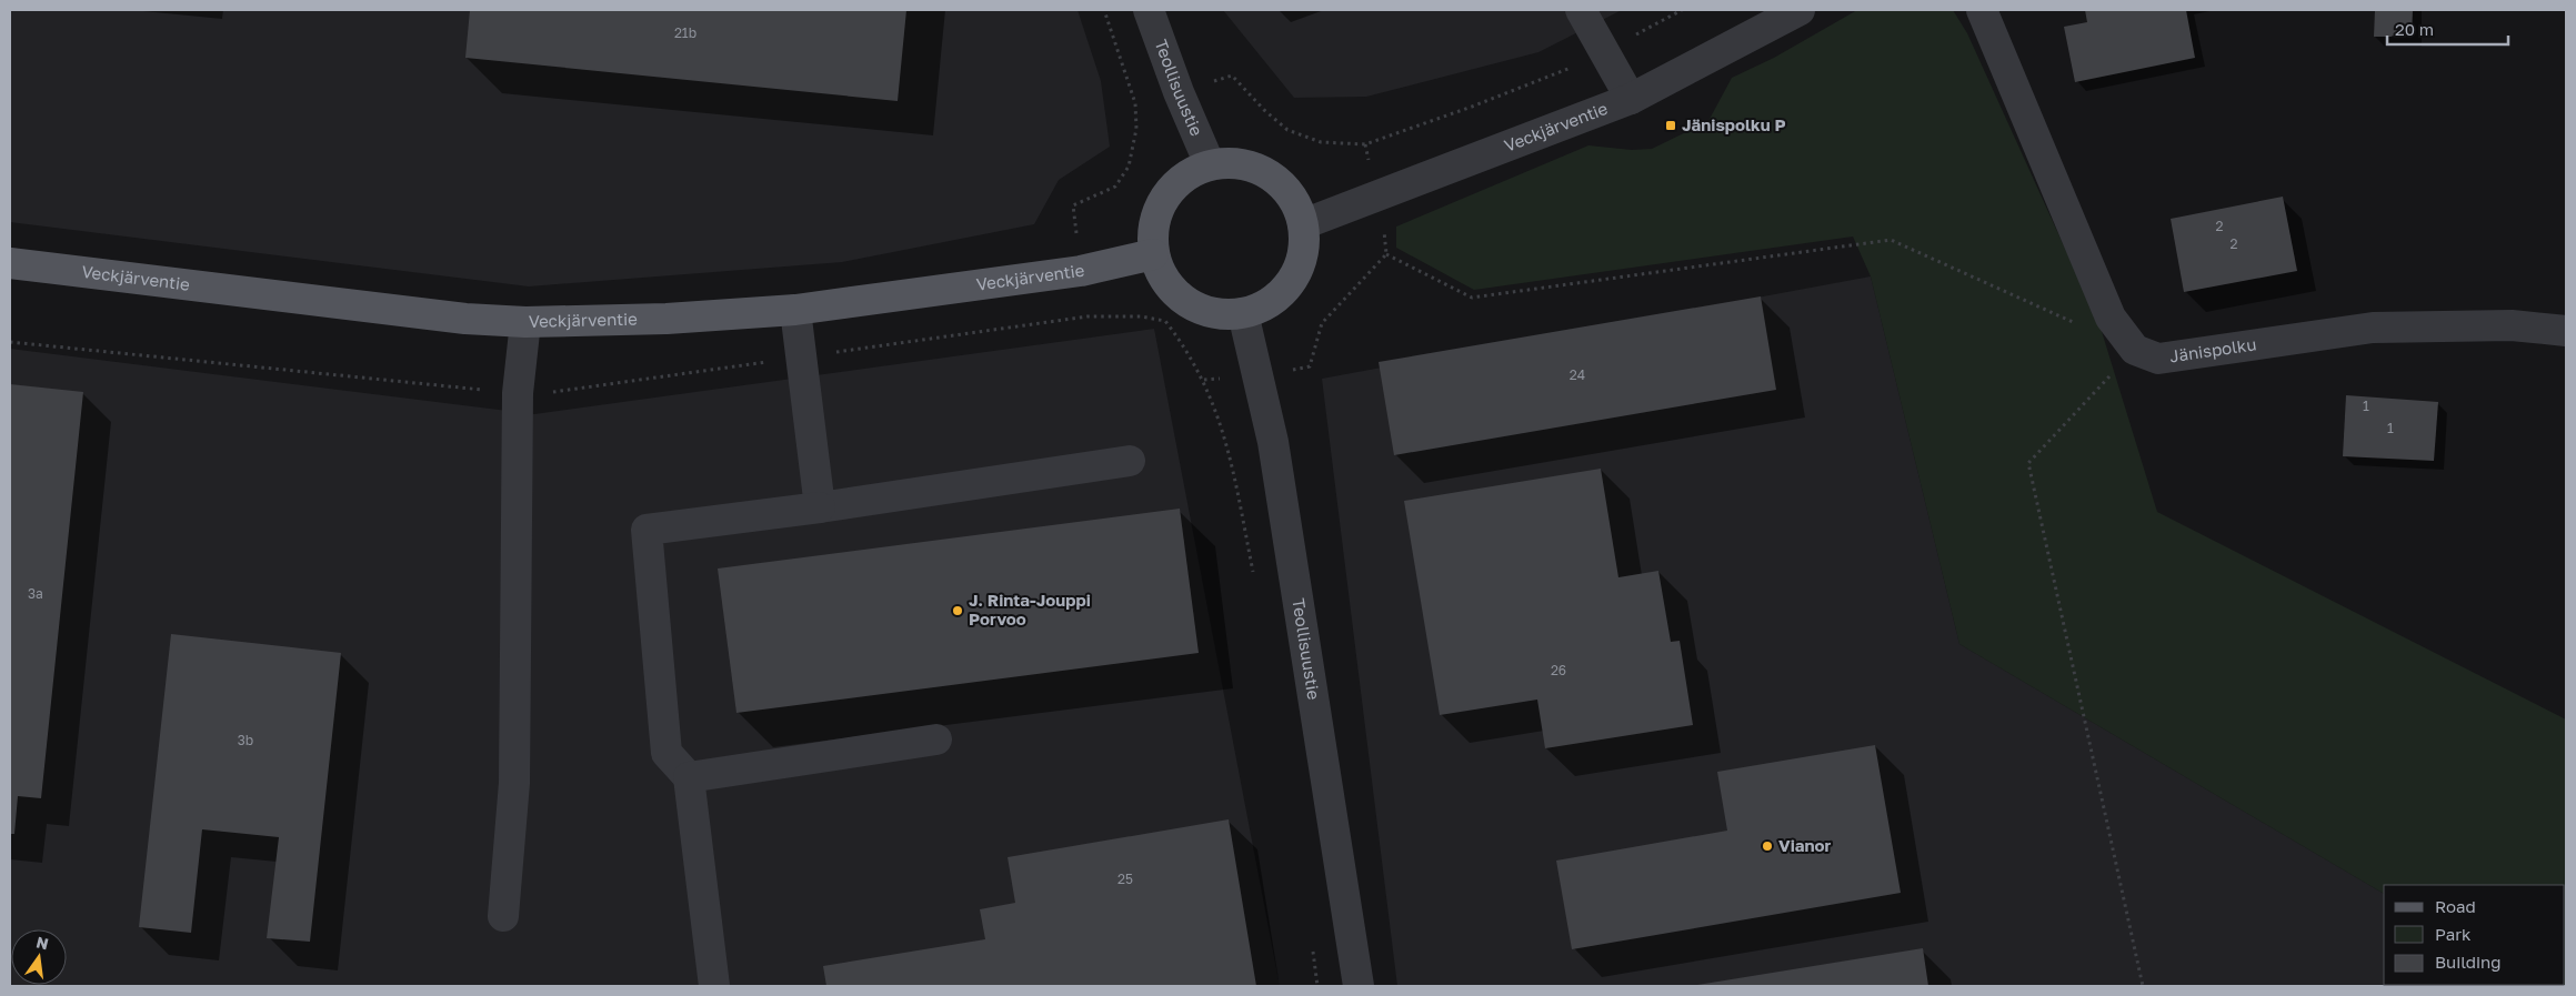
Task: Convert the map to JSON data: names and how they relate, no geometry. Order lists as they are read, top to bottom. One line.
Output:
{"streets":{"main road":["Veckjärventie"],"street":["Teollisuustie","Jänispolku"]},"crossings":[["Teollisuustie","Veckjärventie"]],"places":{"transit":["Jänispolku P"],"other":["J. Rinta-Jouppi Porvoo","Vianor"]},"house_numbers":["21b","2","2","24","1","1","3a","26","3b","25"],"legend":["Road","Park","Building"],"scale_bar":"20 m","north":"top"}
